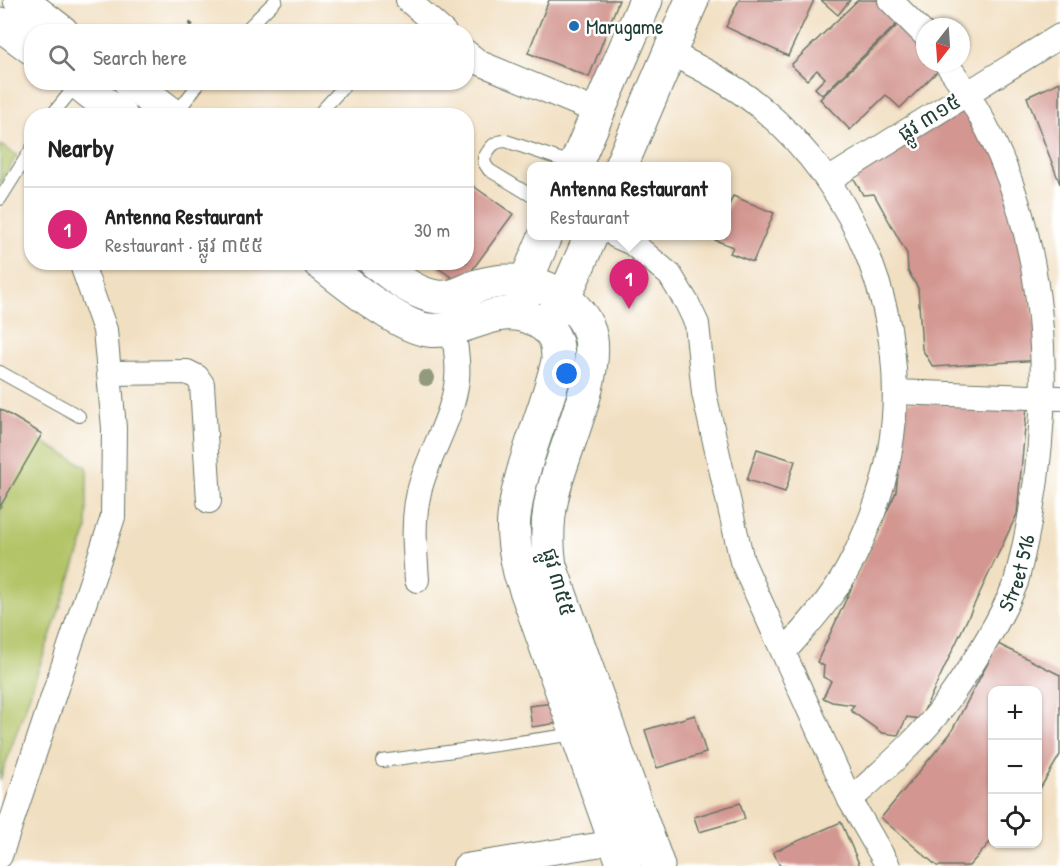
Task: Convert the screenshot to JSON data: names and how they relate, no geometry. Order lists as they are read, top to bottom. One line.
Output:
{"streets":{"main road":["ផ្លូវ ៣៥៥"],"street":["ផ្លូវ ៣១៥","Street 516"]},"crossings":[["ផ្លូវ ៣១៥","Street 516"]],"places":["Marugame"],"north":"bottom","page":{"search":"Search here","heading":"Nearby","popup":["Antenna Restaurant","Restaurant"],"list":[{"mark":"1","name":"Antenna Restaurant","note":"Restaurant · ផ្លូវ ៣៥៥","value":"30 m"}],"pins":"1","map_buttons":["+","−"]}}
